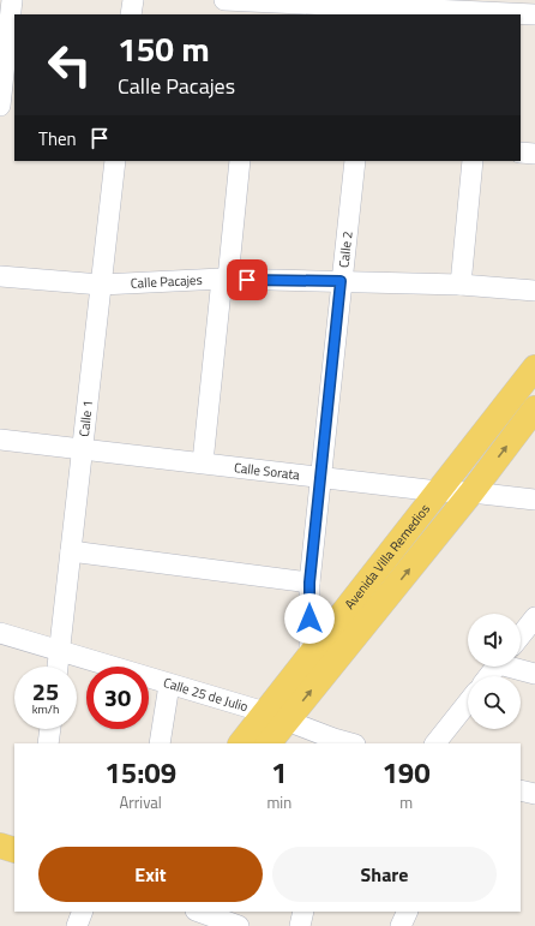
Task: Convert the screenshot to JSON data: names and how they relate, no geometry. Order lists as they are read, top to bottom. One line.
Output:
{"streets":{"main road":["Avenida Villa Remedios"],"street":["Calle 2","Calle Pacajes","Calle 1","Calle Sorata","Calle 25 de Julio"]},"crossings":[["Calle 2","Calle Pacajes"],["Calle 2","Calle Sorata"],["Calle 2","Avenida Villa Remedios"],["Calle Pacajes","Calle 1"],["Calle 1","Calle Sorata"],["Calle 1","Calle 25 de Julio"],["Calle Sorata","Avenida Villa Remedios"],["Avenida Villa Remedios","Calle 25 de Julio"]],"page":{"turn":["150 m","Calle Pacajes"],"then":"Then","speed":"25 km/h","limit":"30","eta":["15:09","Arrival","1","min","190","m"],"buttons":["Exit","Share"]}}
